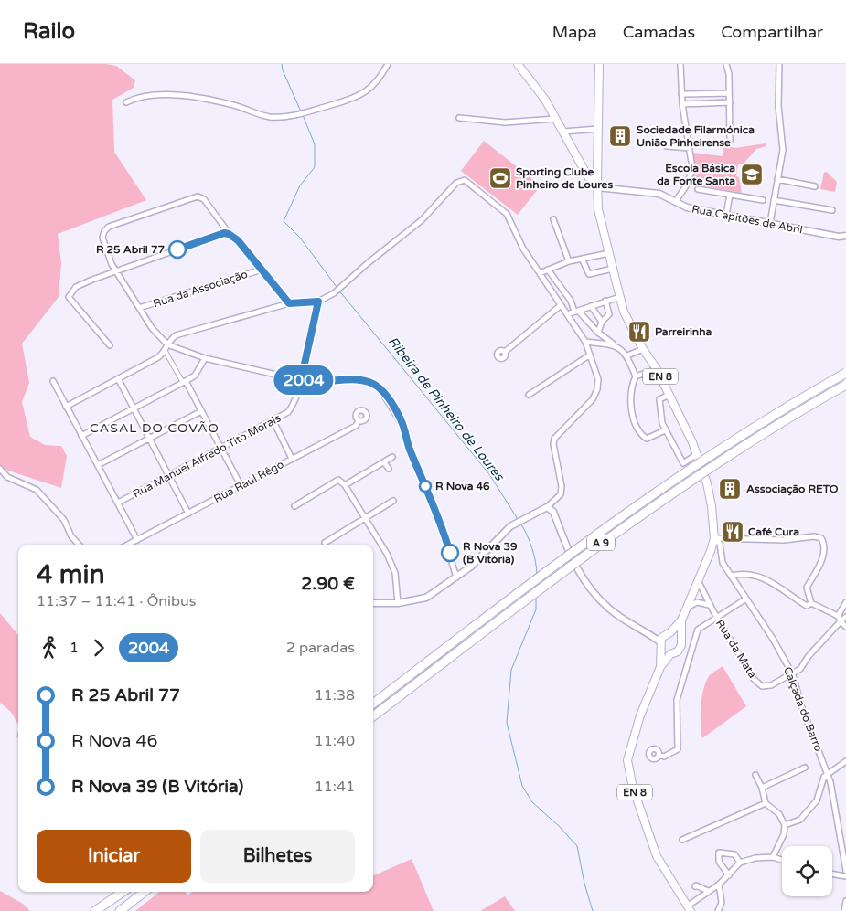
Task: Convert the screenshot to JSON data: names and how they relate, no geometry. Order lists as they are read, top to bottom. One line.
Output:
{"streets":{"highway":["A 9"],"main road":["EN 8"],"street":["Rua Capitões de Abril","Rua da Associação","Rua Manuel Alfredo Tito Morais","Rua Raul Rêgo","Rua da Mata","Calçada do Barro"]},"crossings":[["Rua Capitões de Abril","EN 8"],["EN 8","Rua da Mata"],["EN 8","Calçada do Barro"],["Rua da Mata","Calçada do Barro"]],"districts":["CASAL DO COVÃO"],"water":["Ribeira de Pinheiro de Loures"],"places":{"building":["Sociedade Filarmónica União Pinheirense","Associação RETO"],"school or university":["Escola Básica da Fonte Santa"],"sports":["Sporting Clube Pinheiro de Loures"],"other":["R 25 Abril 77","R Nova 46","R Nova 39 (B Vitória)"],"restaurant":["Parreirinha","Café Cura"]},"lines":["bus line 2004"],"page":{"header":"Railo","nav":["Mapa","Camadas","Compartilhar"],"on_map":"2004","heading":["4 min","11:37 – 11:41 · Ônibus","2.90 €"],"legs":["1","2004","2 paradas"],"list":[{"name":"R 25 Abril 77","value":"11:38"},{"name":"R Nova 46","value":"11:40"},{"name":"R Nova 39 (B Vitória)","value":"11:41"}],"buttons":["Iniciar","Bilhetes"]}}
